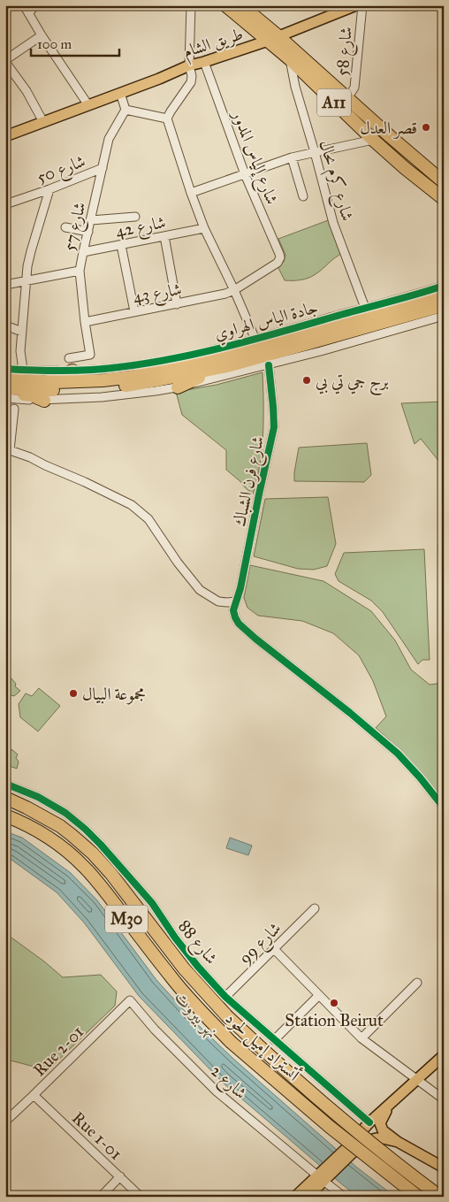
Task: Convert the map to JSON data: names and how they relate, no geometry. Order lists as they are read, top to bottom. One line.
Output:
{"streets":{"highway":["A11","M30","أتستراد إميل لحود"],"main road":["طريق الشام"],"street":["شارع 58","شارع إلياس المدور","شارع 50","شارع كرم ىحال","شارع 57","شارع 42","شارع 43","جادة الياس الهراوي","شارع فرن الشباك","شارع 88","شارع 99","Rue 2-01","شارع 2","Rue 1-01"]},"crossings":[["طريق الشام","A11"],["طريق الشام","شارع إلياس المدور"],["شارع 58","A11"],["A11","شارع كرم ىحال"],["شارع إلياس المدور","شارع 43"],["شارع 50","شارع 57"],["شارع كرم ىحال","جادة الياس الهراوي"],["شارع 57","شارع 42"],["شارع 57","شارع 43"],["شارع 88","شارع 99"],["Rue 2-01","شارع 2"],["Rue 2-01","Rue 1-01"]],"water":["نهر بيروت"],"places":["قصر العدل","برج جي تي بي","مجموعة البيال","Station Beirut"],"scale_bar":"100 m"}
